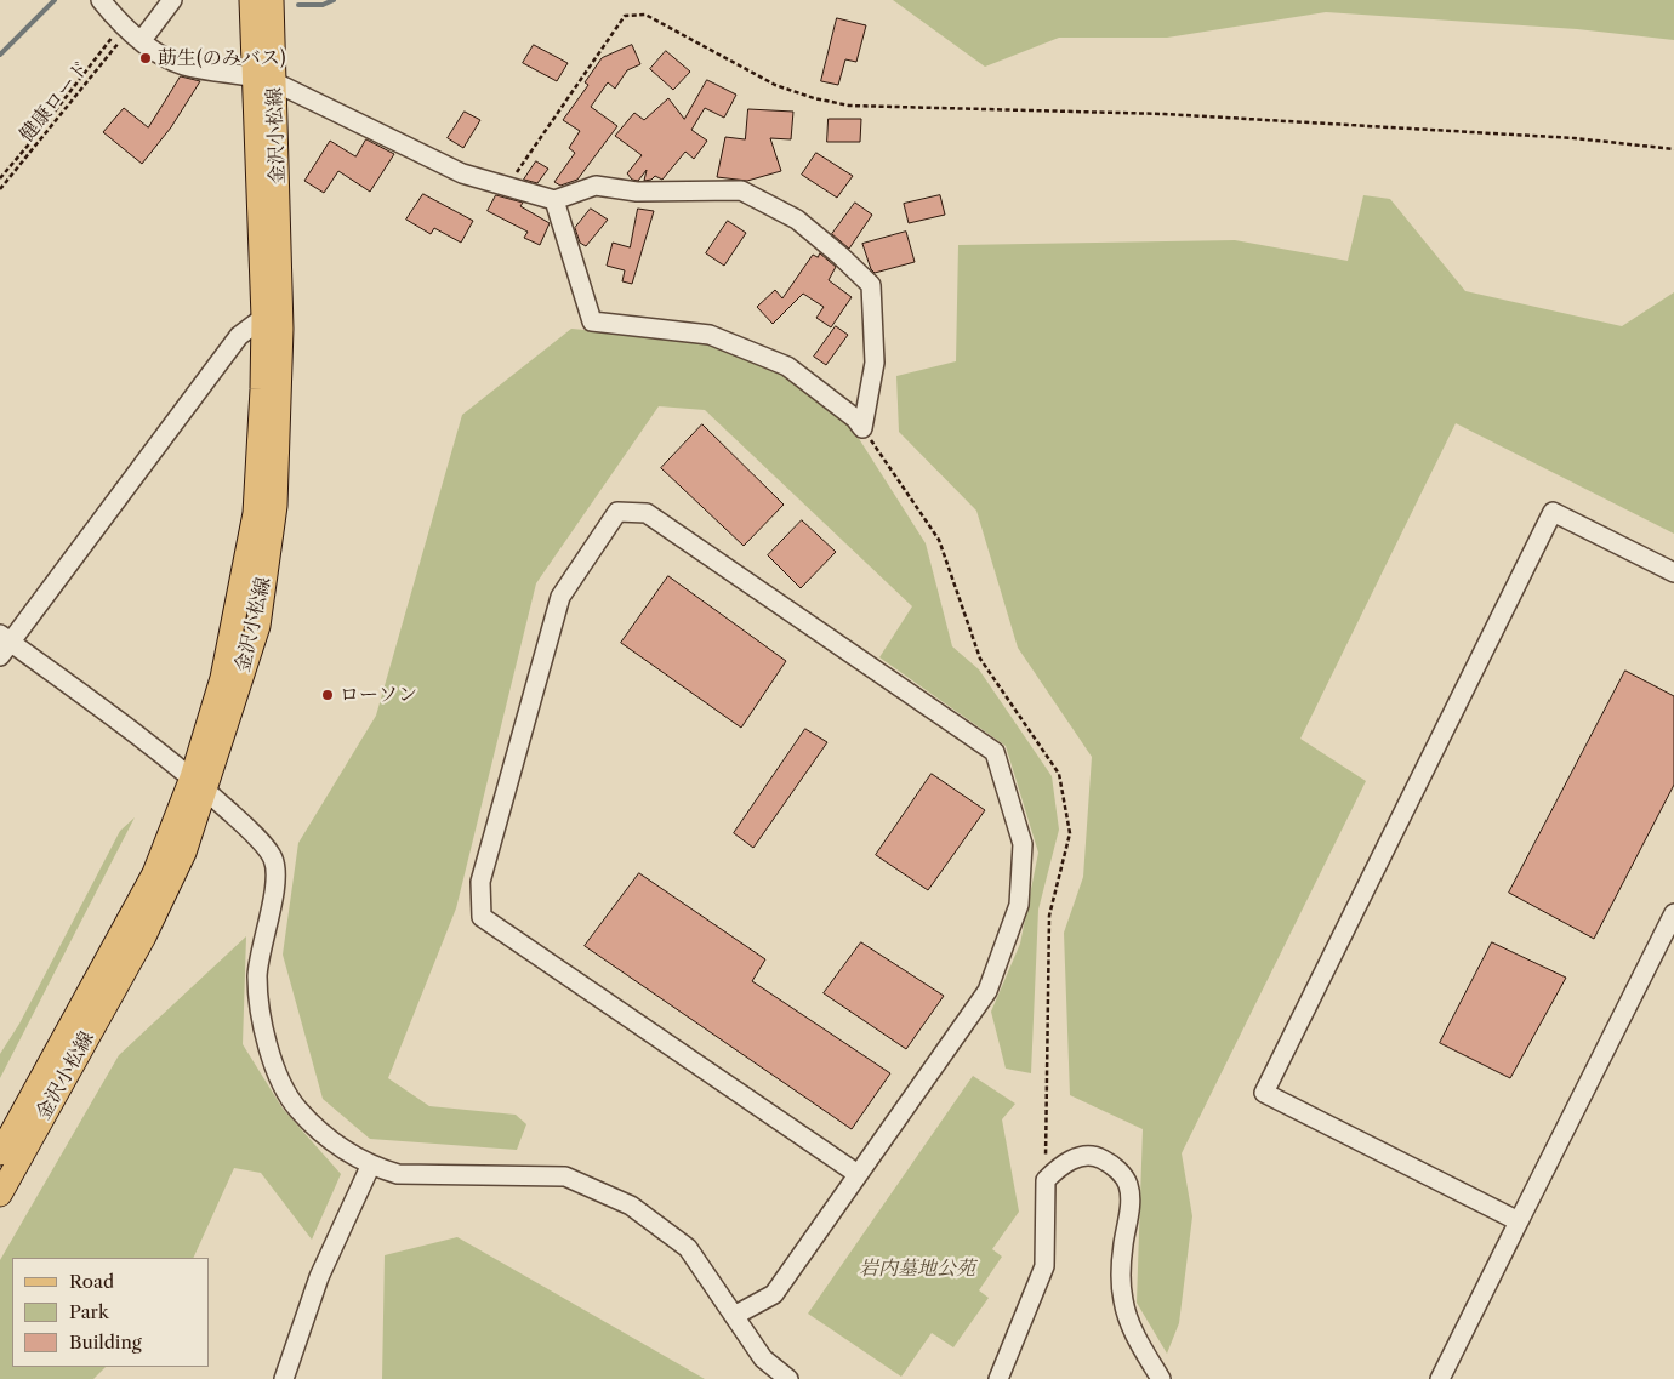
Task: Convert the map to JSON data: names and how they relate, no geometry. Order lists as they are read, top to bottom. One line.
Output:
{"streets":{"main road":["金沢小松線"],"path":["健康ロード"]},"parks":["岩内墓地公苑"],"places":["莇生(のみバス)","ローソン"],"legend":["Road","Park","Building"]}
